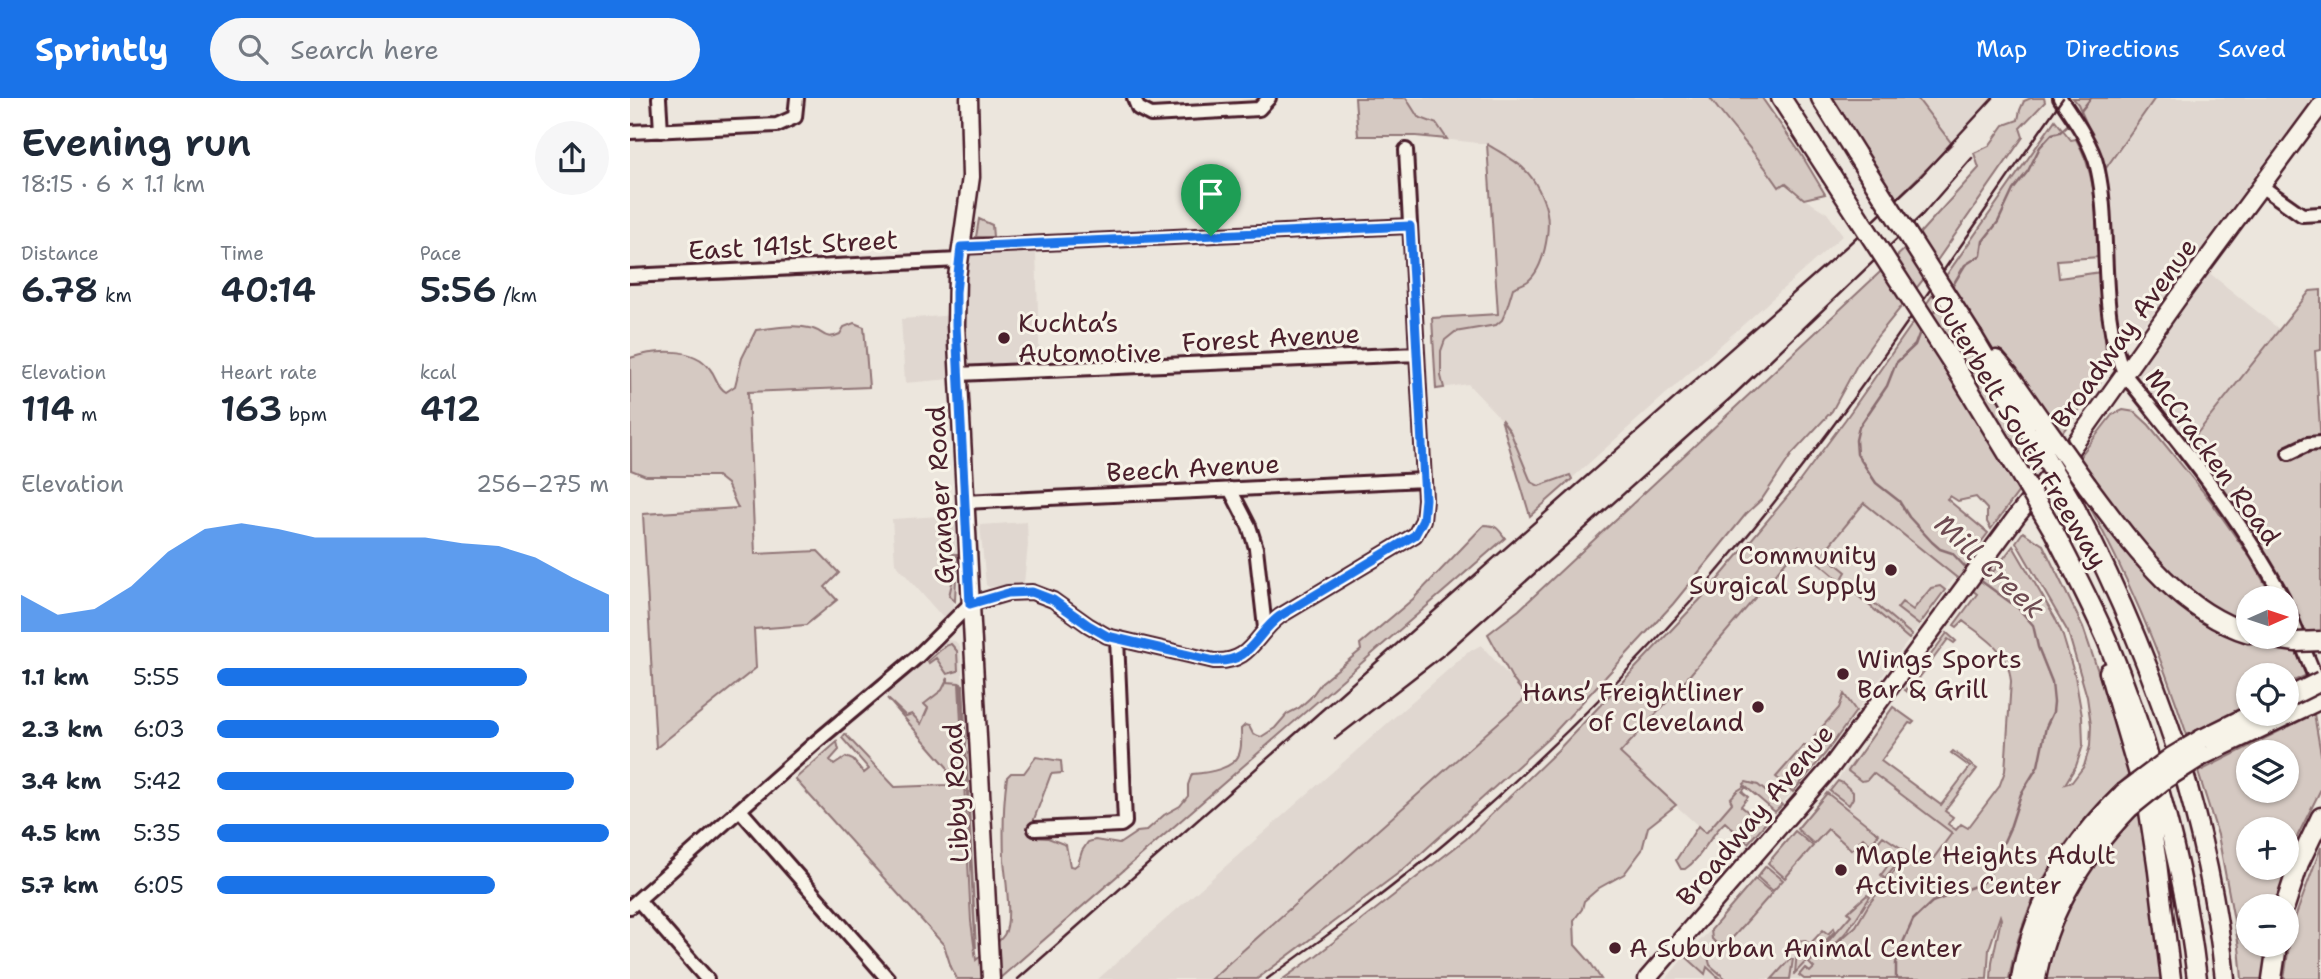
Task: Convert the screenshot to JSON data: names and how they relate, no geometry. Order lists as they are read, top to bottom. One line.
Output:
{"streets":{"highway":["Outerbelt South Freeway"],"main road":["Broadway Avenue","Granger Road","Libby Road"],"street":["East 141st Street","Forest Avenue","McCracken Road","Beech Avenue"]},"crossings":[["East 141st Street","Granger Road"],["Broadway Avenue","McCracken Road"],["Forest Avenue","Granger Road"],["Beech Avenue","Granger Road"],["Granger Road","Libby Road"]],"water":["Mill Creek"],"places":["Kuchta’s Automotive","Community Surgical Supply","Wings Sports Bar & Grill","Hans’ Freightliner of Cleveland","Maple Heights Adult Activities Center","A Suburban Animal Center"],"north":"right","page":{"header":"Sprintly","search":"Search here","nav":["Map","Directions","Saved"],"heading":["Evening run","18:15 · 6 × 1.1 km"],"stats":[["Distance","6.78 km"],["Time","40:14"],["Pace","5:56 /km"],["Elevation","114 m"],["Heart rate","163 bpm"],["kcal","412"]],"chart":["Elevation","256–275 m"],"map_buttons":["+","−"],"list":[{"name":"1.1 km","note":"5:55"},{"name":"2.3 km","note":"6:03"},{"name":"3.4 km","note":"5:42"},{"name":"4.5 km","note":"5:35"},{"name":"5.7 km","note":"6:05"}]}}
